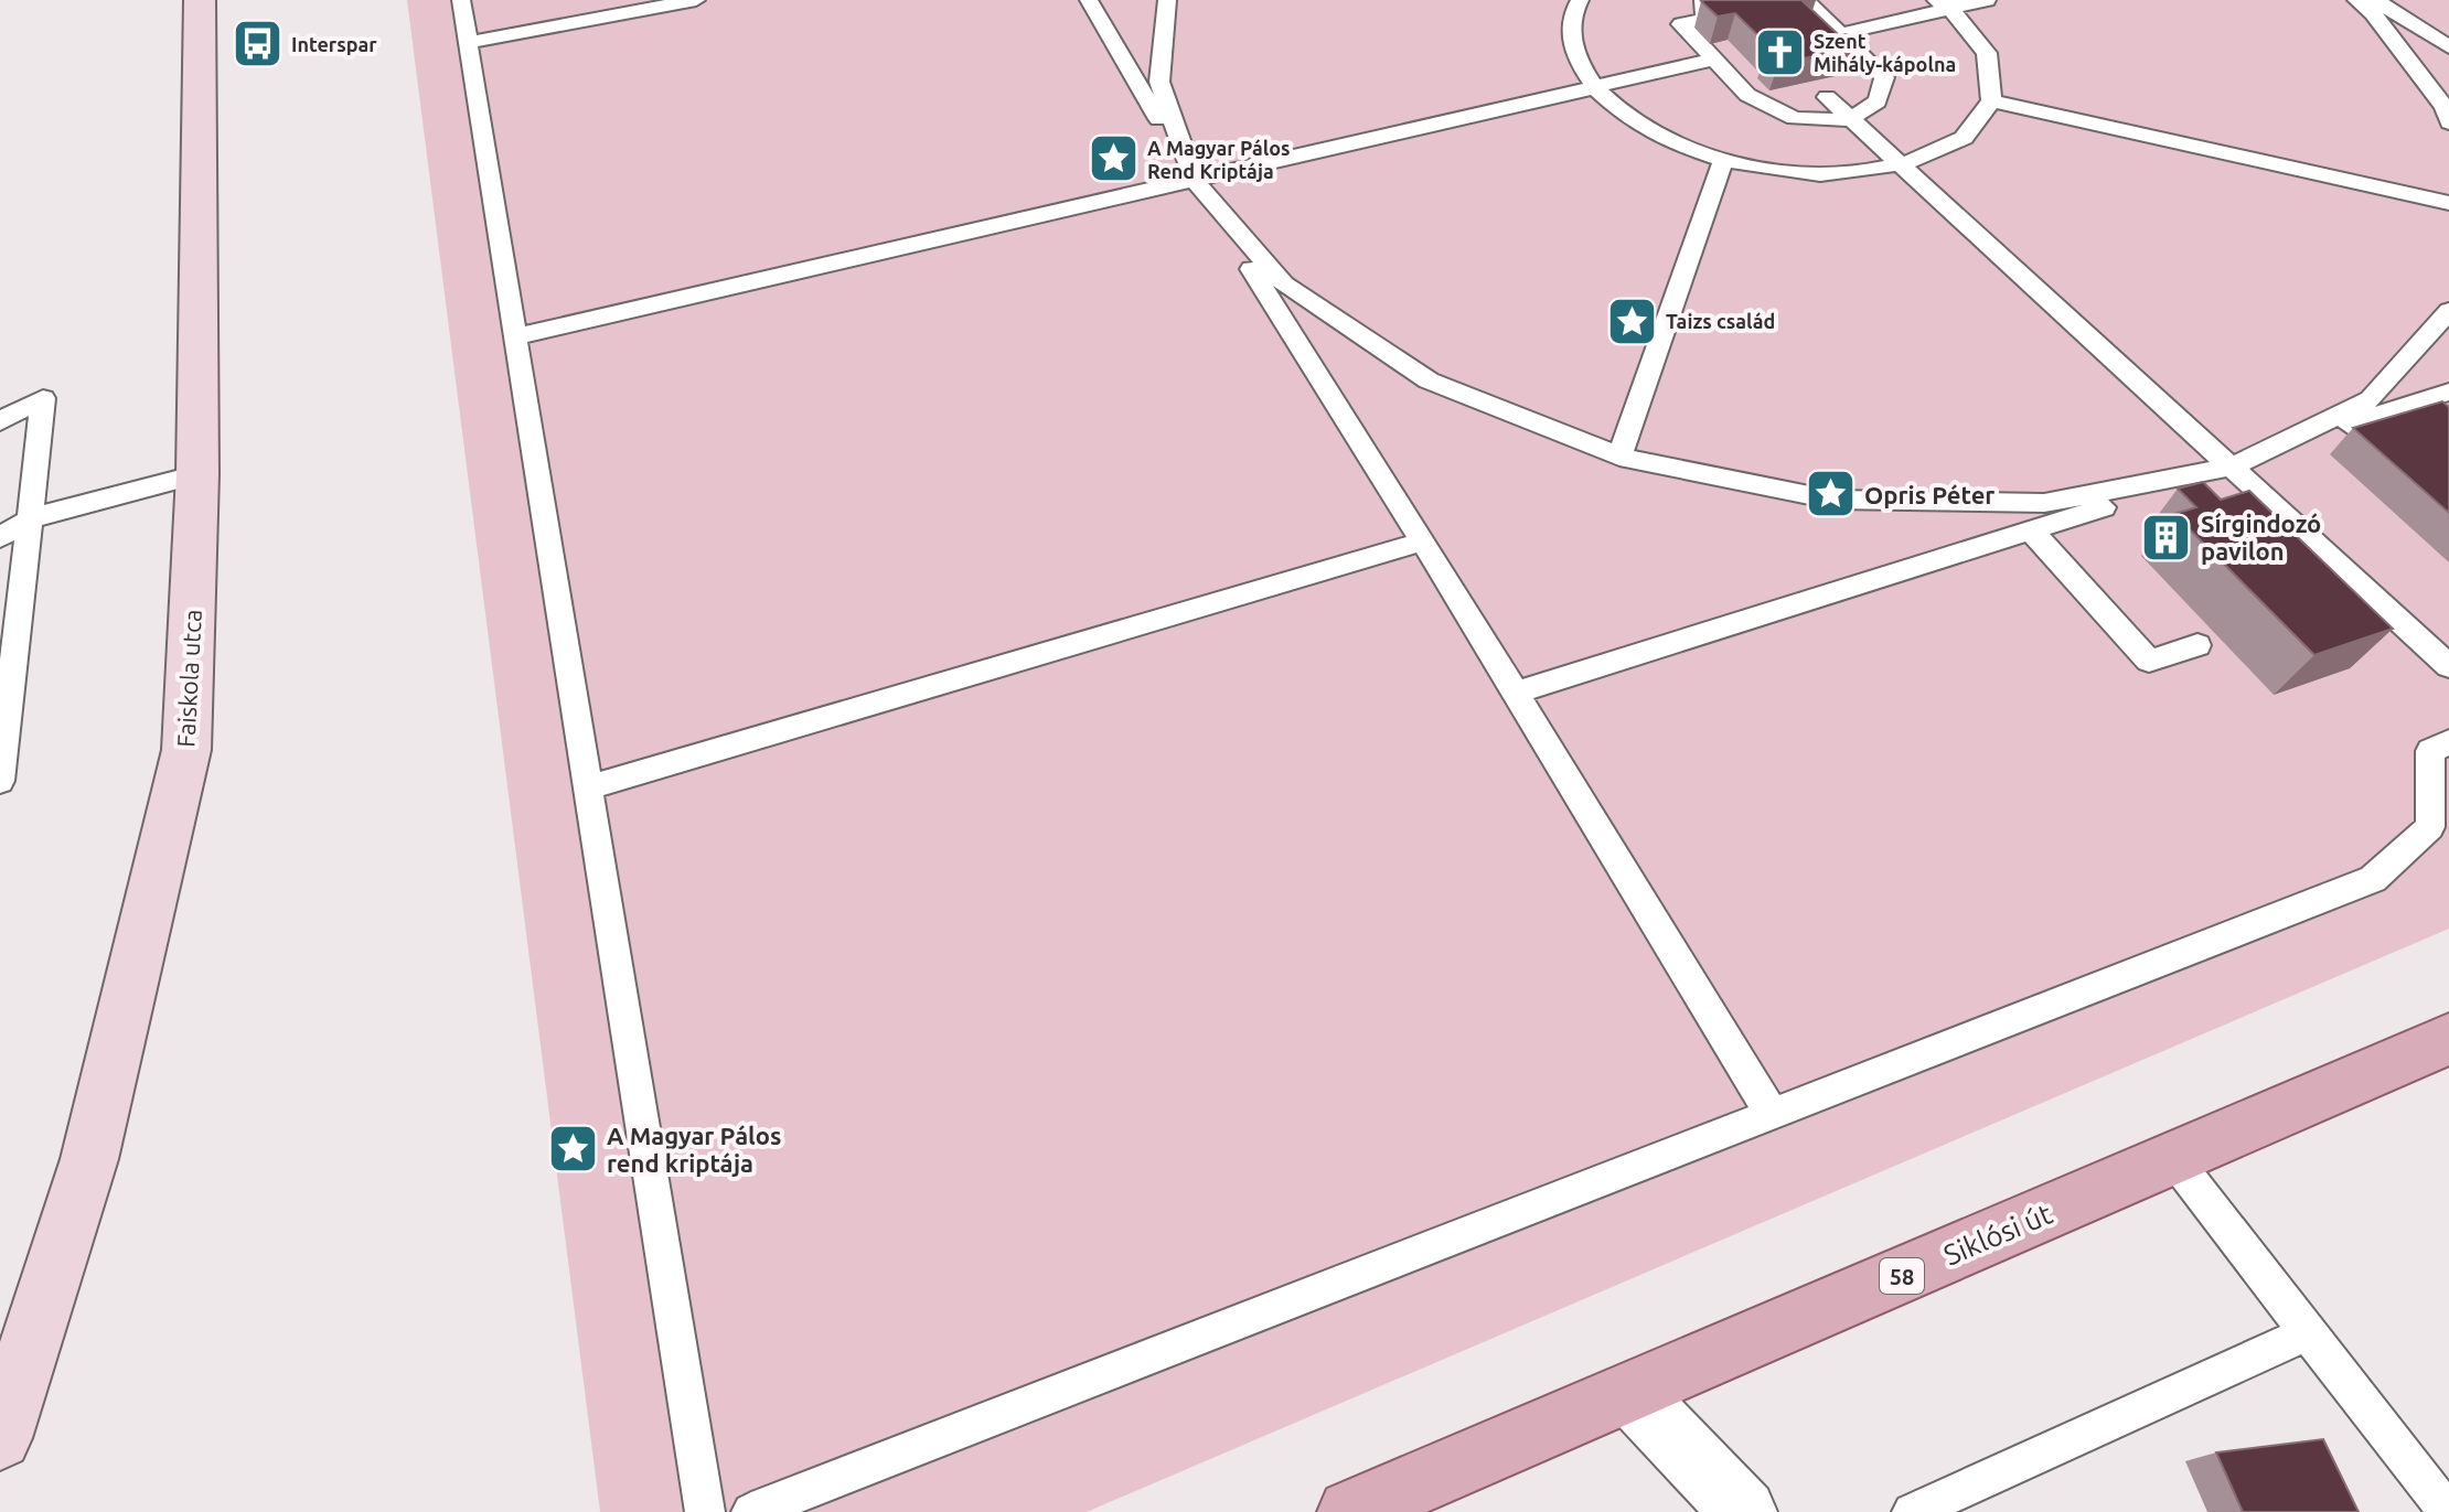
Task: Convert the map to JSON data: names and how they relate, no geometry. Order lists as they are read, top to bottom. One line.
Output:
{"streets":{"main road":["Siklósi út","58"],"street":["Faiskola utca"]},"places":{"bus stop":["Interspar"],"church":["Szent Mihály-kápolna"],"place":["A Magyar Pálos Rend Kriptája","Taizs család","Opris Péter","A Magyar Pálos rend kriptája"],"building":["Sírgindozó pavilon"]}}
